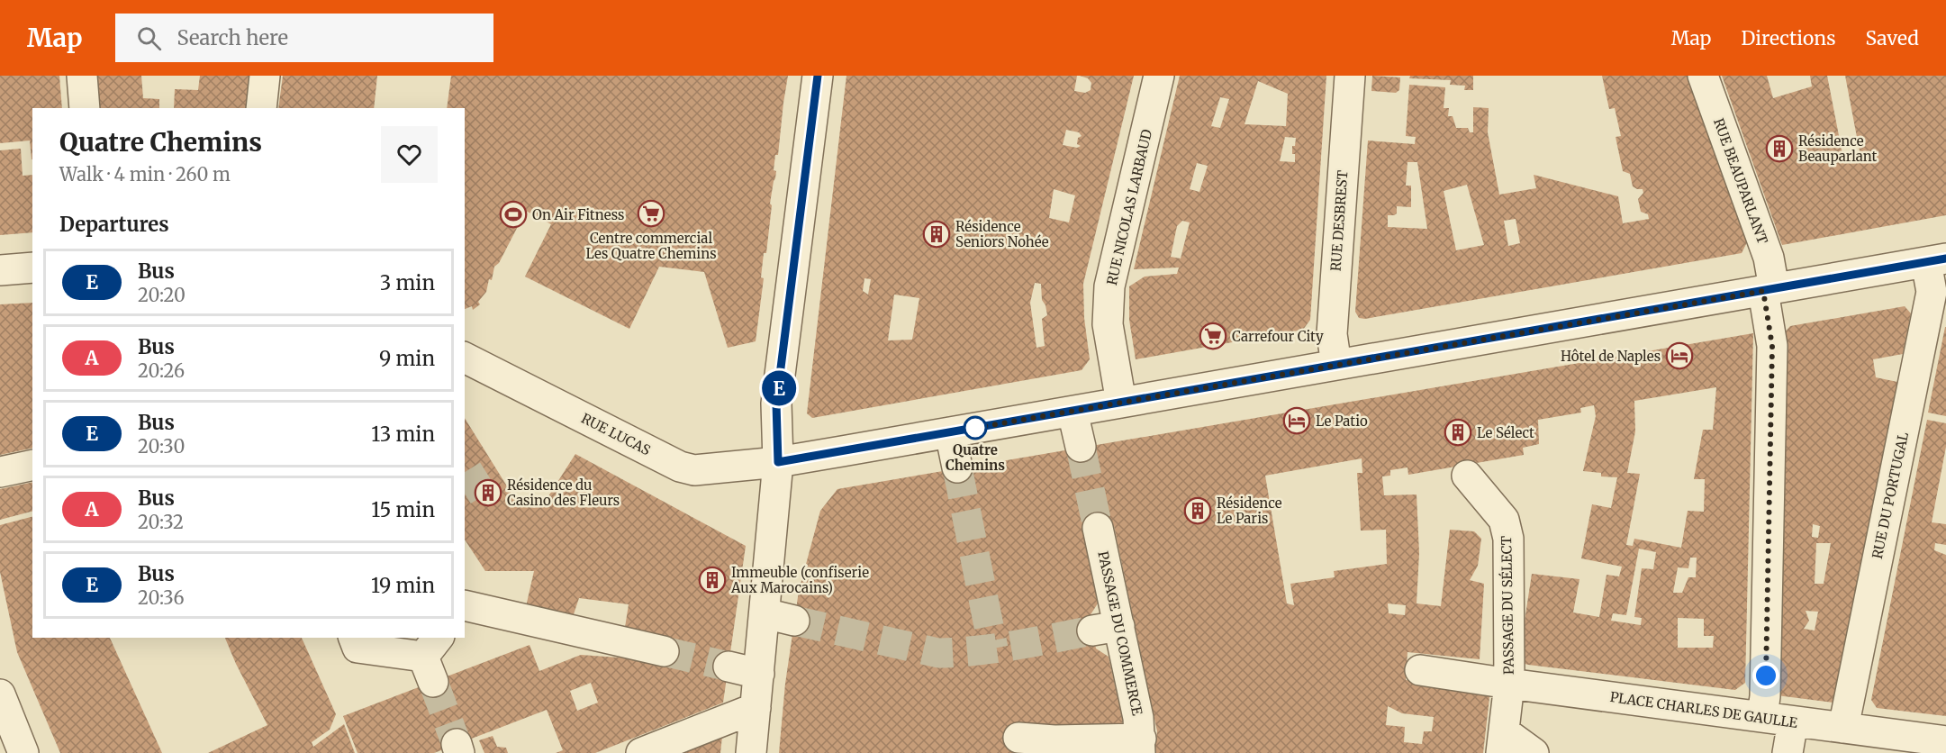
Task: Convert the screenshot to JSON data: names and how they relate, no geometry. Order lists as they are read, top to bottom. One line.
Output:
{"streets":{"street":["RUE BEAUPARLANT","RUE NICOLAS LARBAUD","RUE DESBREST","RUE LUCAS","RUE DU PORTUGAL","PASSAGE DU SÉLECT","PASSAGE DU COMMERCE","PLACE CHARLES DE GAULLE"]},"crossings":[["RUE BEAUPARLANT","RUE LUCAS"],["RUE BEAUPARLANT","PLACE CHARLES DE GAULLE"],["RUE NICOLAS LARBAUD","RUE LUCAS"],["RUE DESBREST","RUE LUCAS"],["RUE LUCAS","RUE DU PORTUGAL"],["RUE DU PORTUGAL","PLACE CHARLES DE GAULLE"],["PASSAGE DU SÉLECT","PLACE CHARLES DE GAULLE"]],"places":{"building":["Résidence Beauparlant","Résidence Seniors Nohée","Le Sélect","Résidence du Casino des Fleurs","Résidence Le Paris","Immeuble (confiserie Aux Marocains)"],"supermarket":["Centre commercial Les Quatre Chemins","Carrefour City"],"sports":["On Air Fitness"],"hotel":["Hôtel de Naples","Le Patio"],"other":["Quatre Chemins"]},"lines":["bus line E"],"page":{"header":"Map","search":"Search here","nav":["Map","Directions","Saved"],"on_map":"E","heading":[["Quatre Chemins","Walk · 4 min · 260 m"],"Departures"],"list":[{"mark":"E","name":"Bus","note":"20:20","value":"3 min"},{"mark":"A","name":"Bus","note":"20:26","value":"9 min"},{"mark":"E","name":"Bus","note":"20:30","value":"13 min"},{"mark":"A","name":"Bus","note":"20:32","value":"15 min"},{"mark":"E","name":"Bus","note":"20:36","value":"19 min"}]}}
